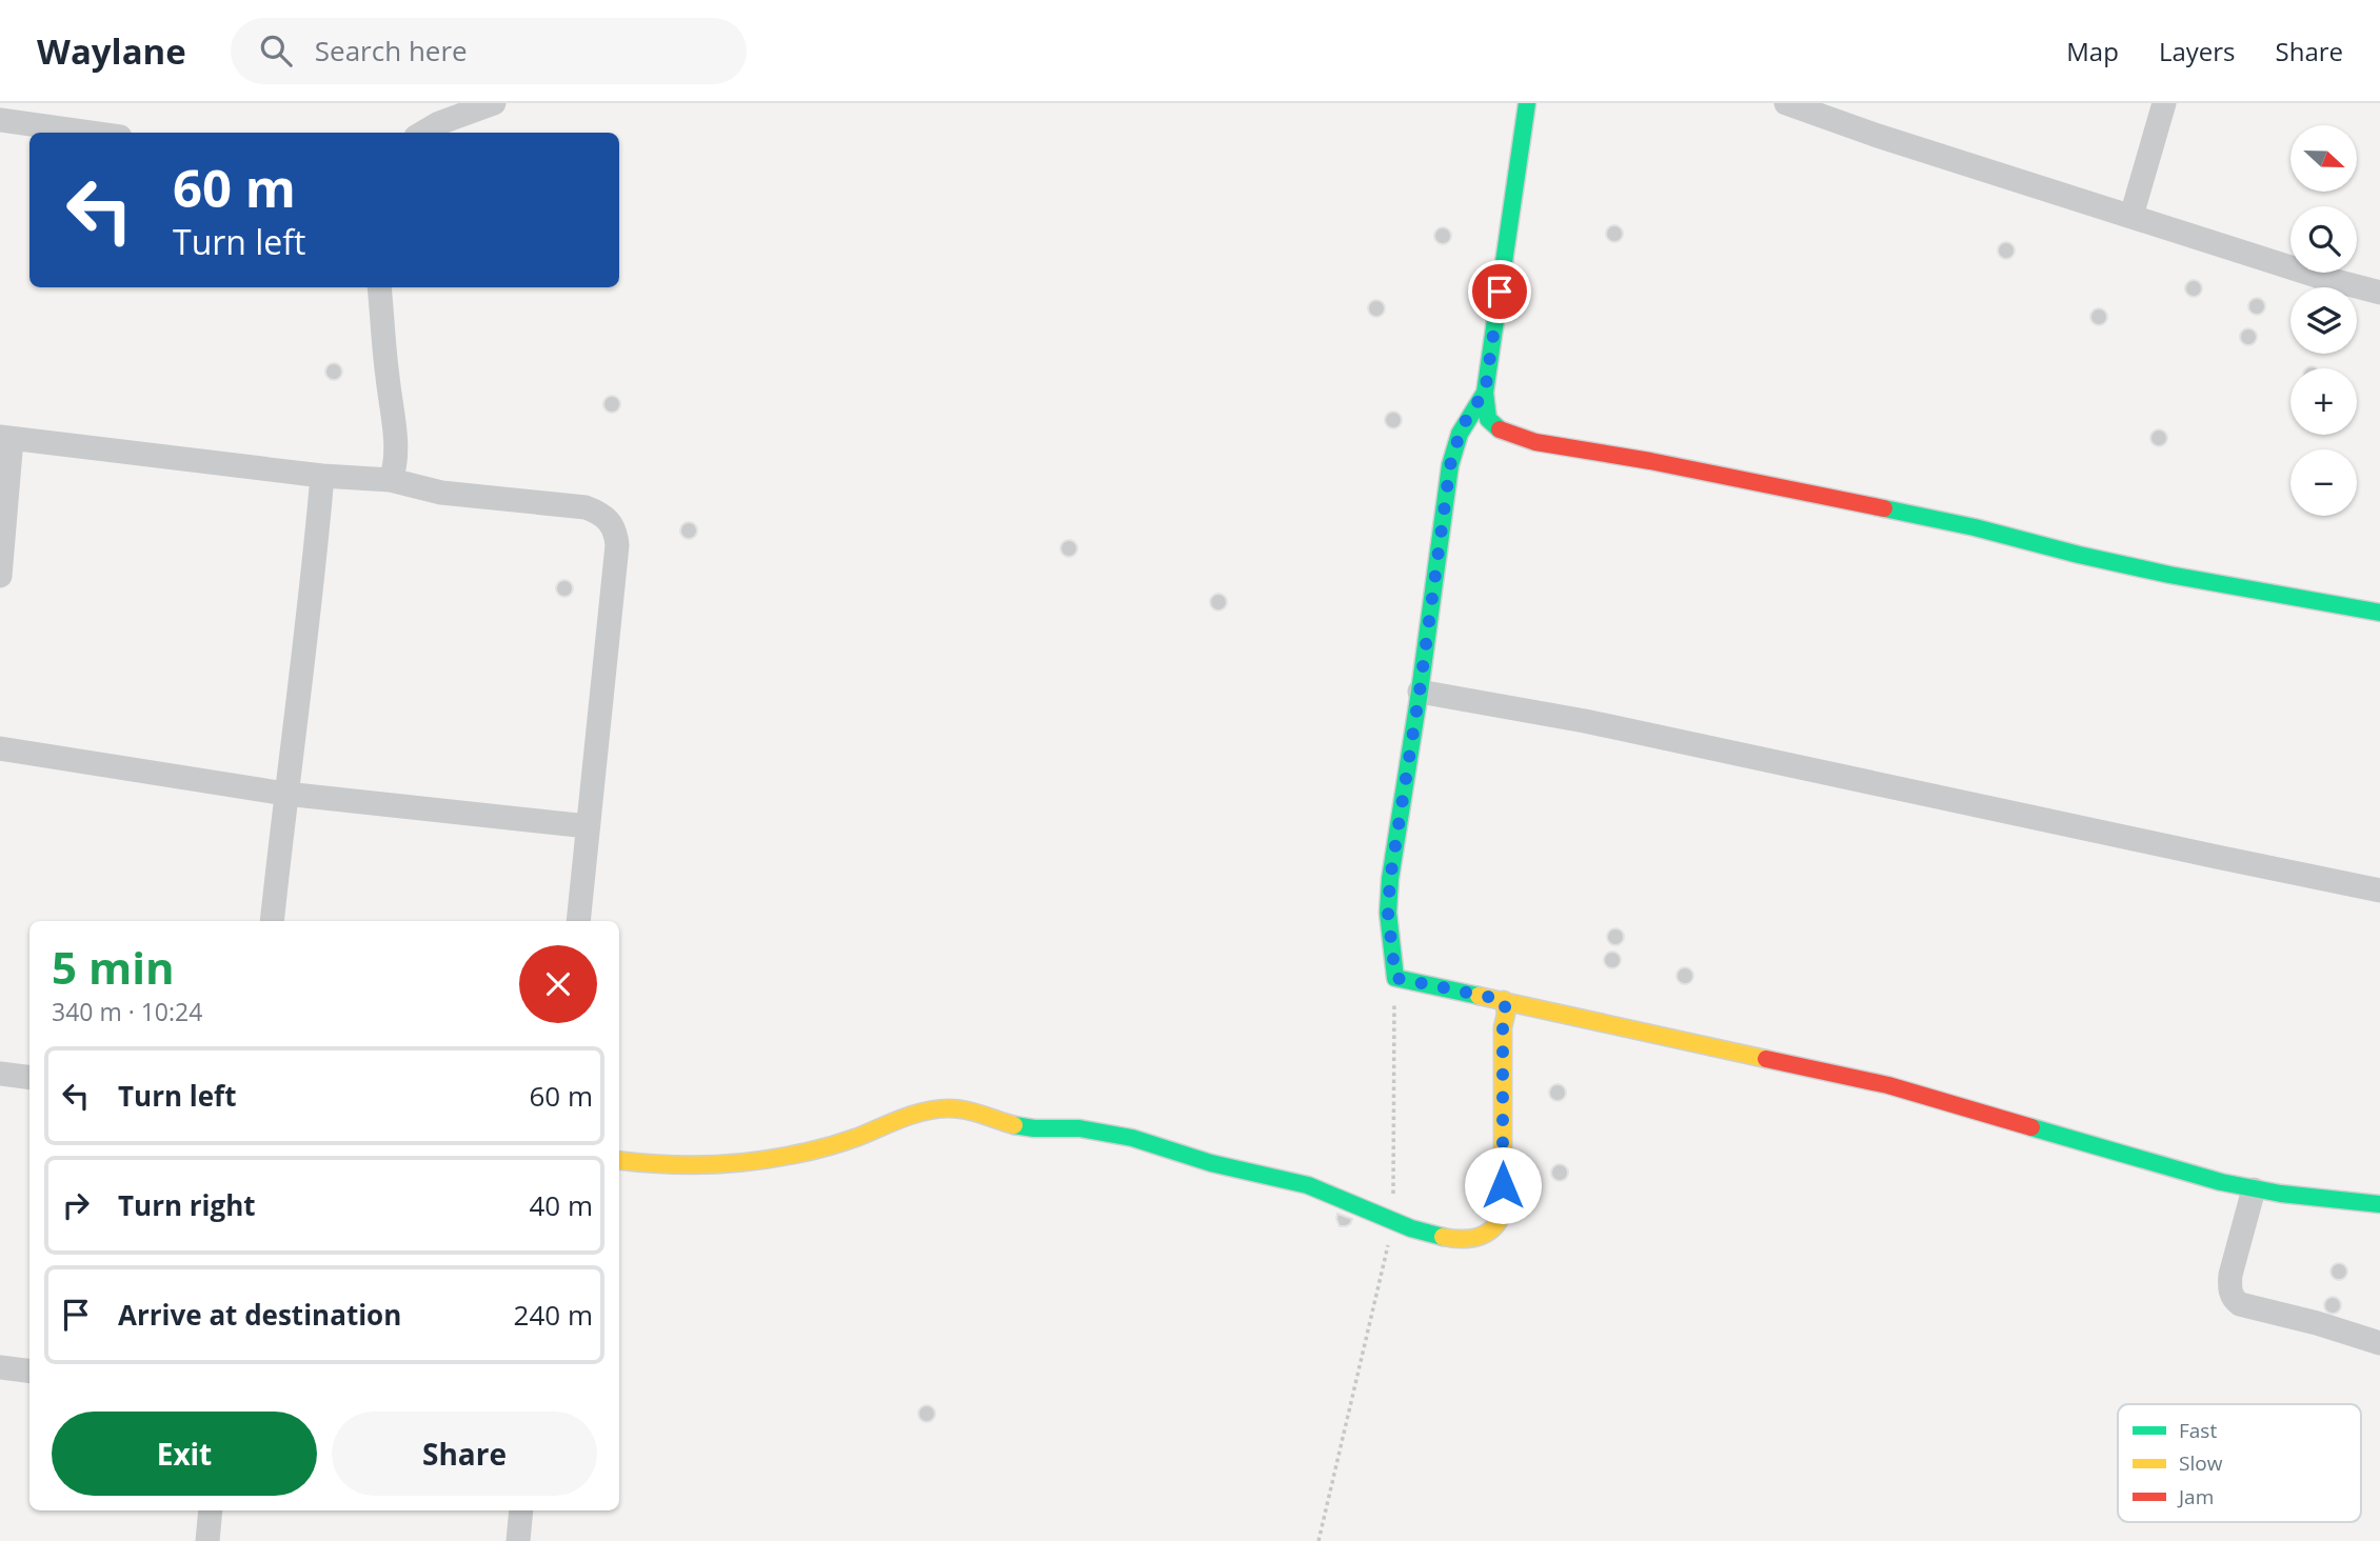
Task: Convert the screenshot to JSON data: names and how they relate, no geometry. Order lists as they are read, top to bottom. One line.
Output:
{"legend":["Fast","Slow","Jam"],"north":"right","page":{"header":"Waylane","search":"Search here","nav":["Map","Layers","Share"],"map_buttons":["+","−"],"turn":["60 m","Turn left"],"heading":["5 min","340 m · 10:24"],"list":[{"name":"Turn left","value":"60 m"},{"name":"Turn right","value":"40 m"},{"name":"Arrive at destination","value":"240 m"}],"buttons":["Exit","Share"]}}
